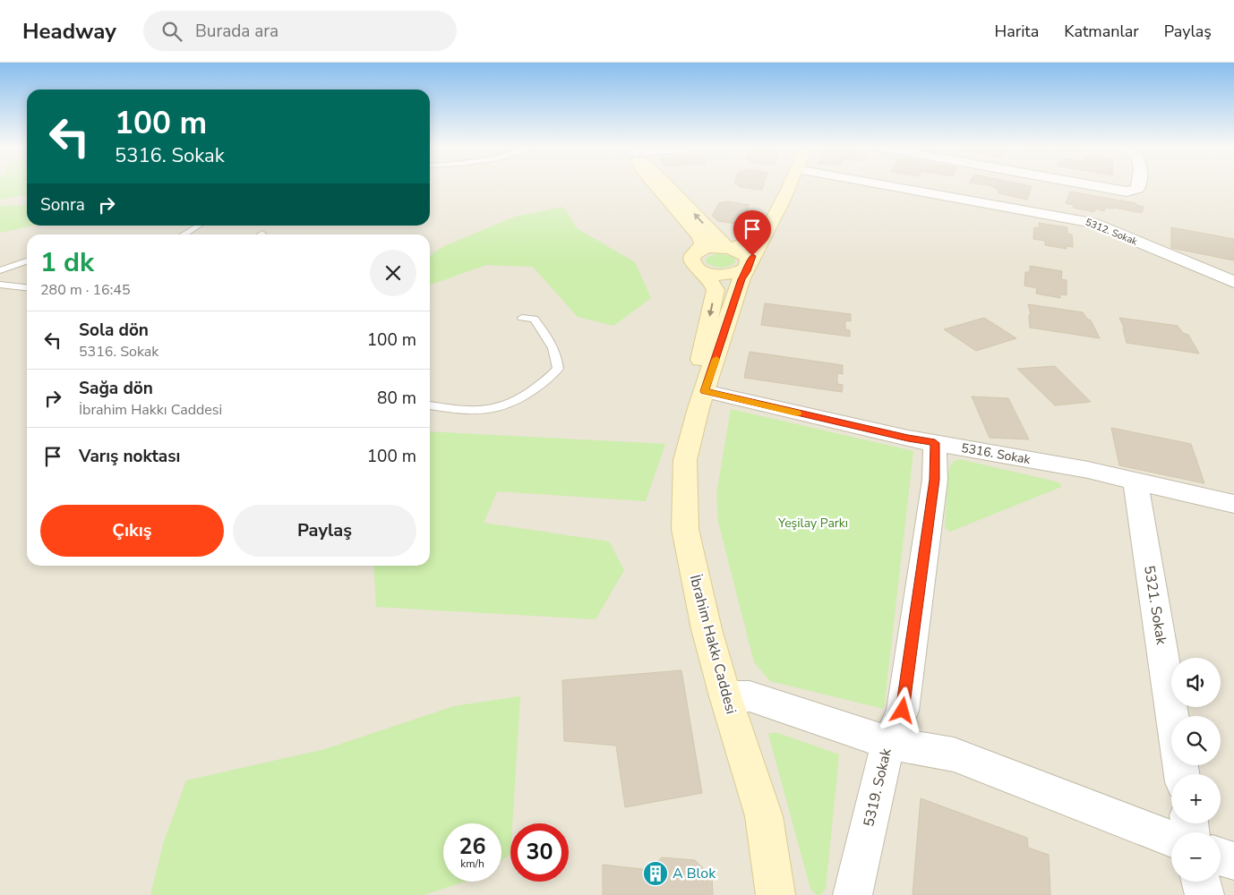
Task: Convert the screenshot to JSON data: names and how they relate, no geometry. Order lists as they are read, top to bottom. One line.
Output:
{"streets":{"street":["5312. Sokak","5316. Sokak","5321. Sokak","İbrahim Hakkı Caddesi","5319. Sokak"]},"crossings":[["5316. Sokak","5321. Sokak"],["5316. Sokak","İbrahim Hakkı Caddesi"],["5316. Sokak","5319. Sokak"]],"parks":["Yeşilay Parkı"],"places":{"building":["A Blok"]},"page":{"header":"Headway","search":"Burada ara","nav":["Harita","Katmanlar","Paylaş"],"turn":["100 m","5316. Sokak"],"then":"Sonra","heading":["1 dk","280 m · 16:45"],"list":[{"name":"Sola dön","note":"5316. Sokak","value":"100 m"},{"name":"Sağa dön","note":"İbrahim Hakkı Caddesi","value":"80 m"},{"name":"Varış noktası","value":"100 m"}],"buttons":["Çıkış","Paylaş"],"map_buttons":["+","−"],"speed":"26 km/h","limit":"30"}}
